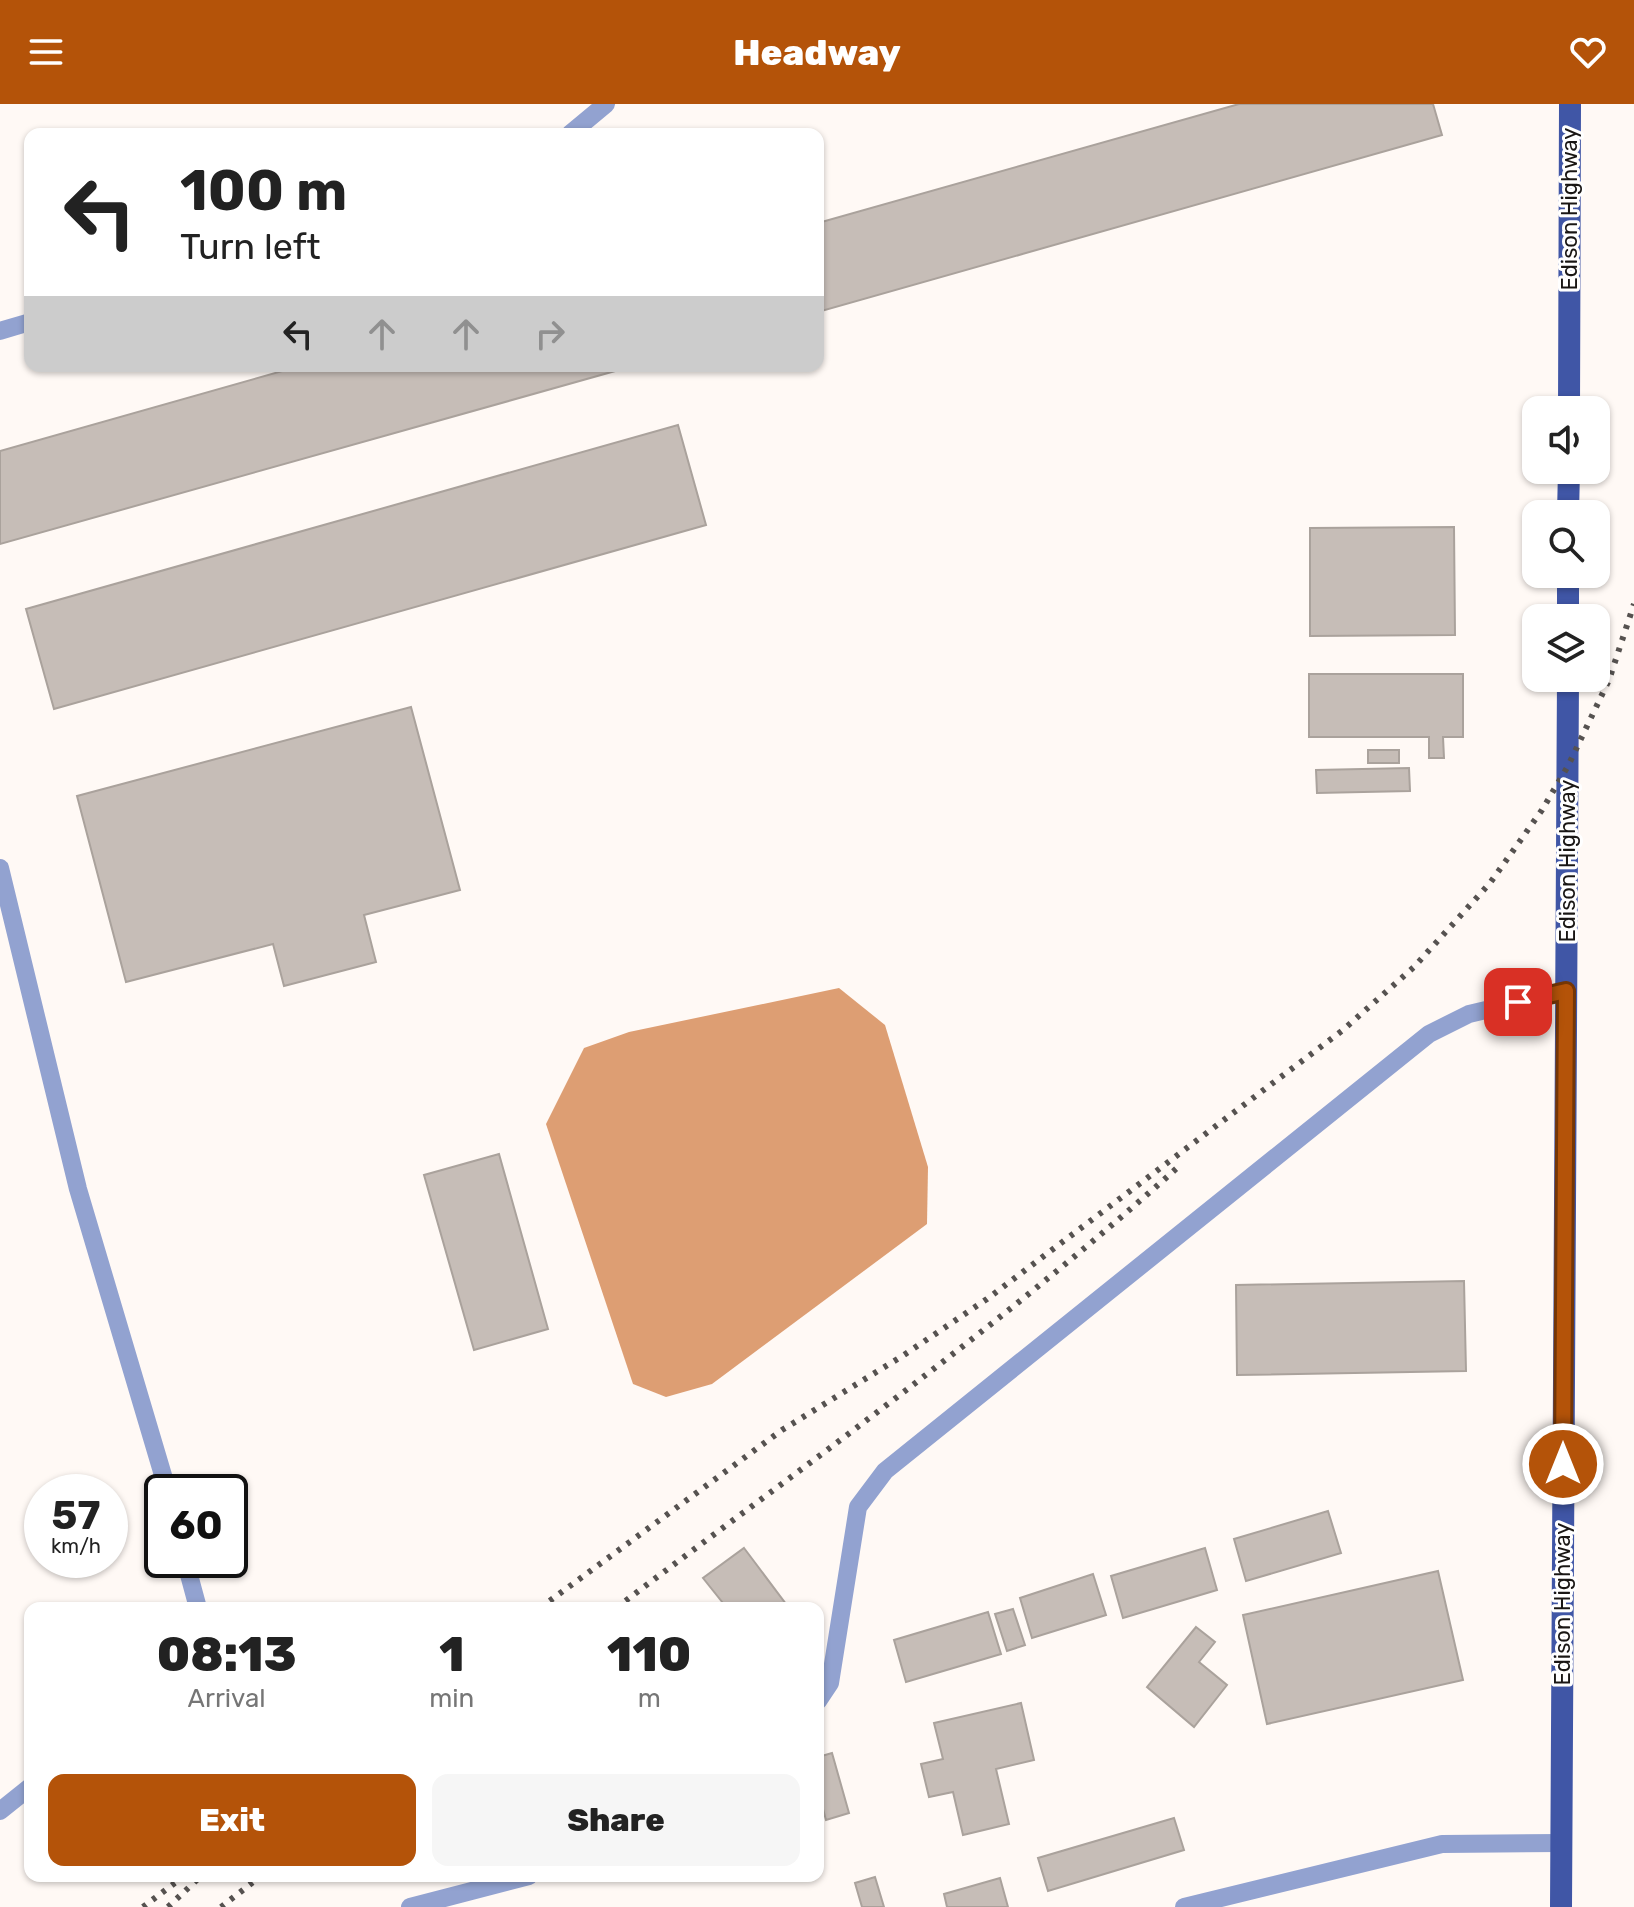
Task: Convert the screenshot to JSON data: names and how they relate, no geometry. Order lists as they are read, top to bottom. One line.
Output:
{"streets":{"main road":["Edison Highway"]},"page":{"header":"Headway","turn":["100 m","Turn left"],"speed":"57 km/h","limit":"60","eta":["08:13","Arrival","1","min","110","m"],"buttons":["Exit","Share"]}}
